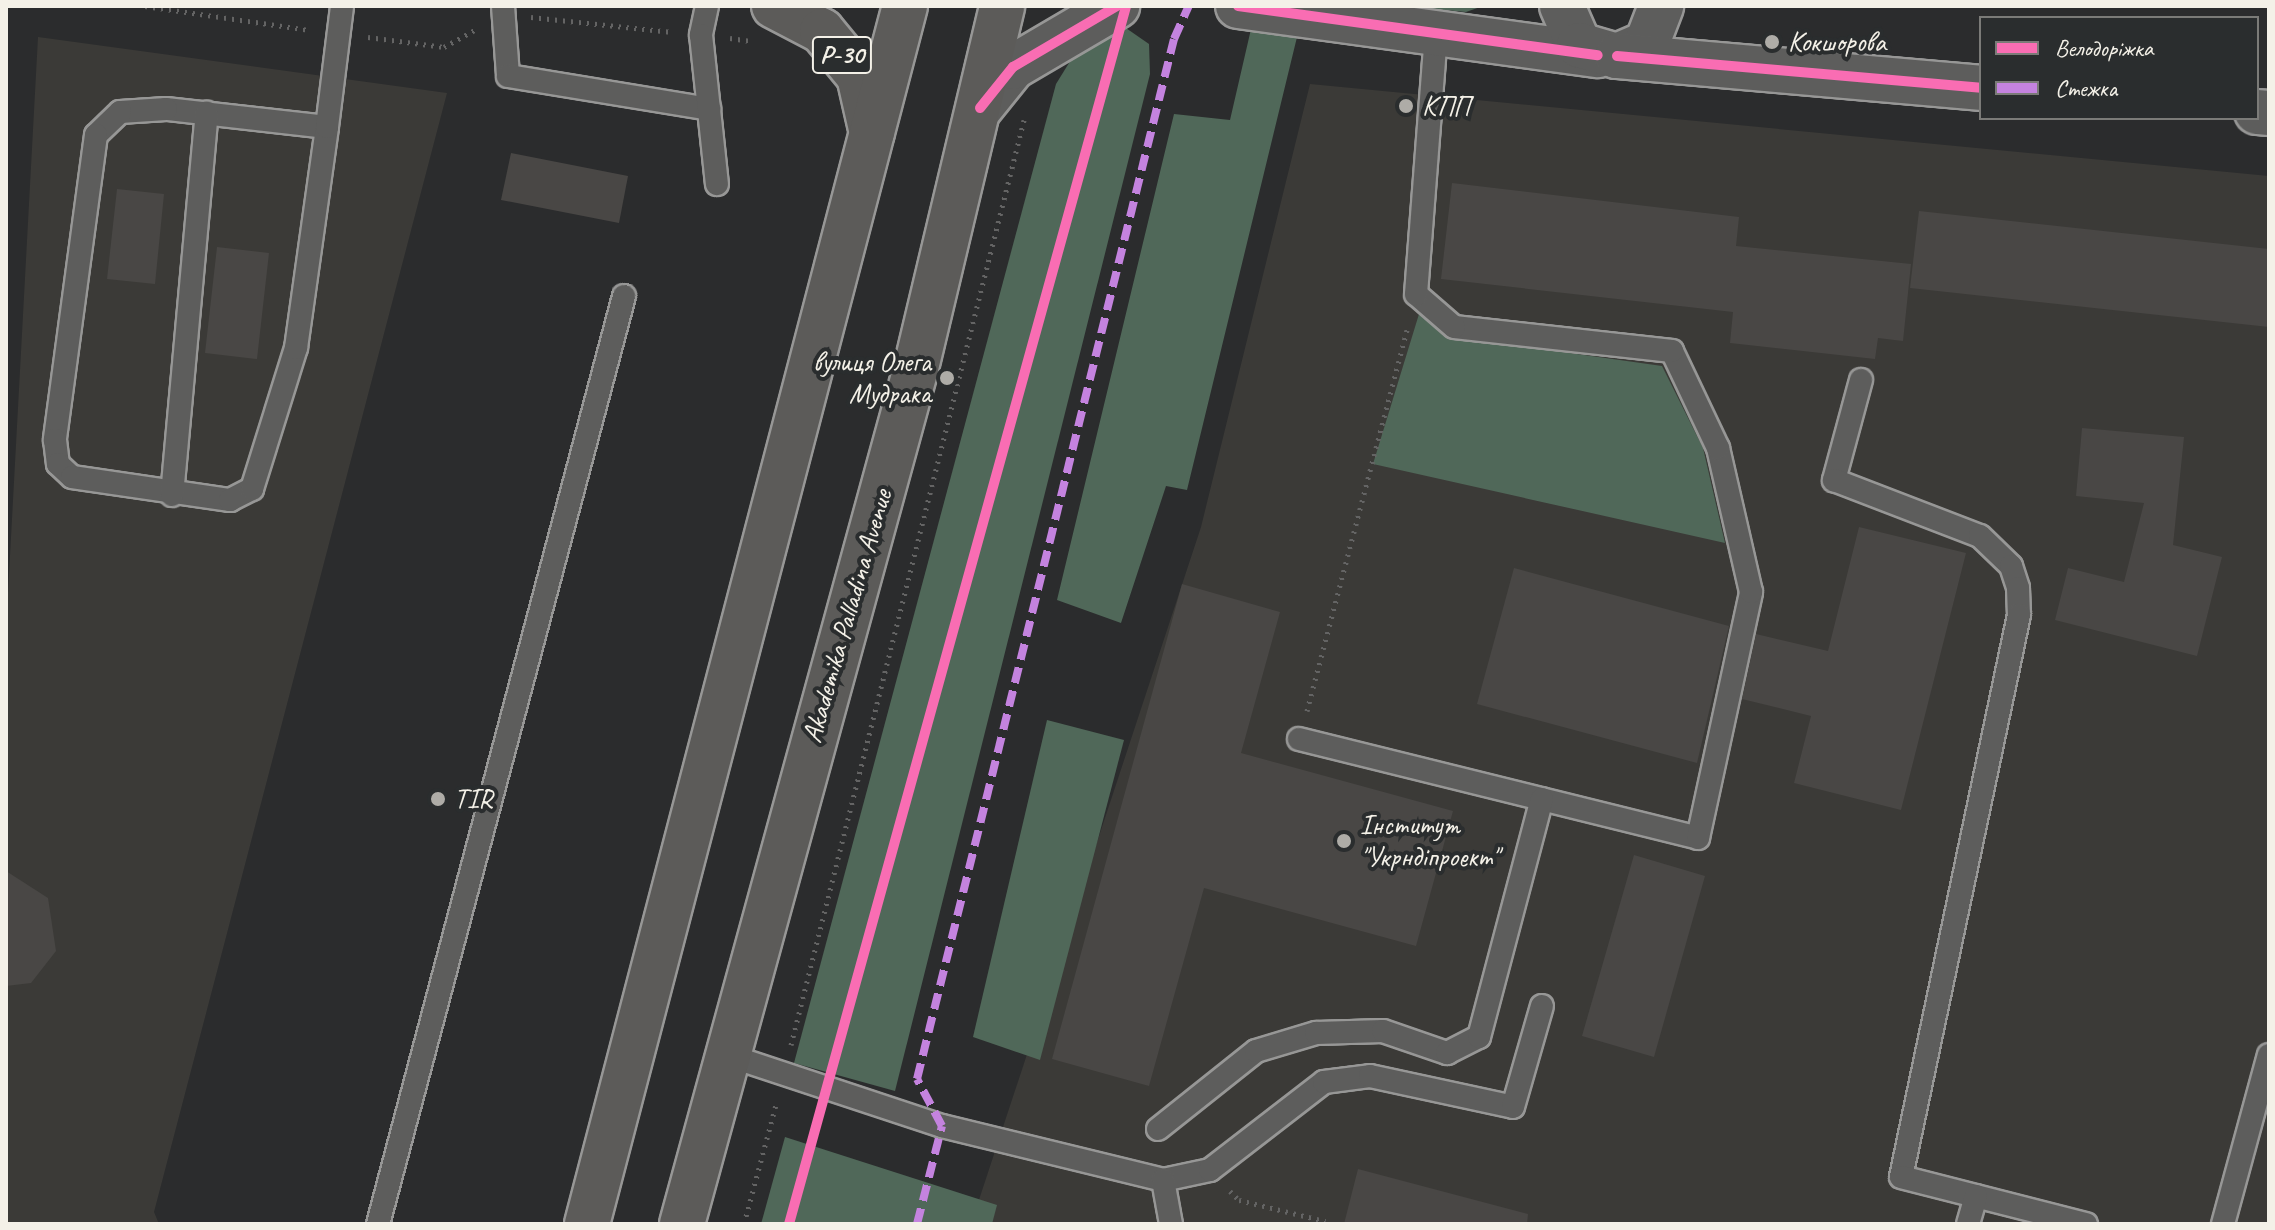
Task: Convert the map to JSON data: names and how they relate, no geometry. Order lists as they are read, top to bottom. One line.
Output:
{"streets":{"main road":["Р-30","Akademika Palladina Avenue"]},"places":["Кокшорова","КПП","вулиця Олега Мудрака","TIR","Інститут \"Укрндіпроект\""],"legend":["Велодоріжка","Стежка"]}
